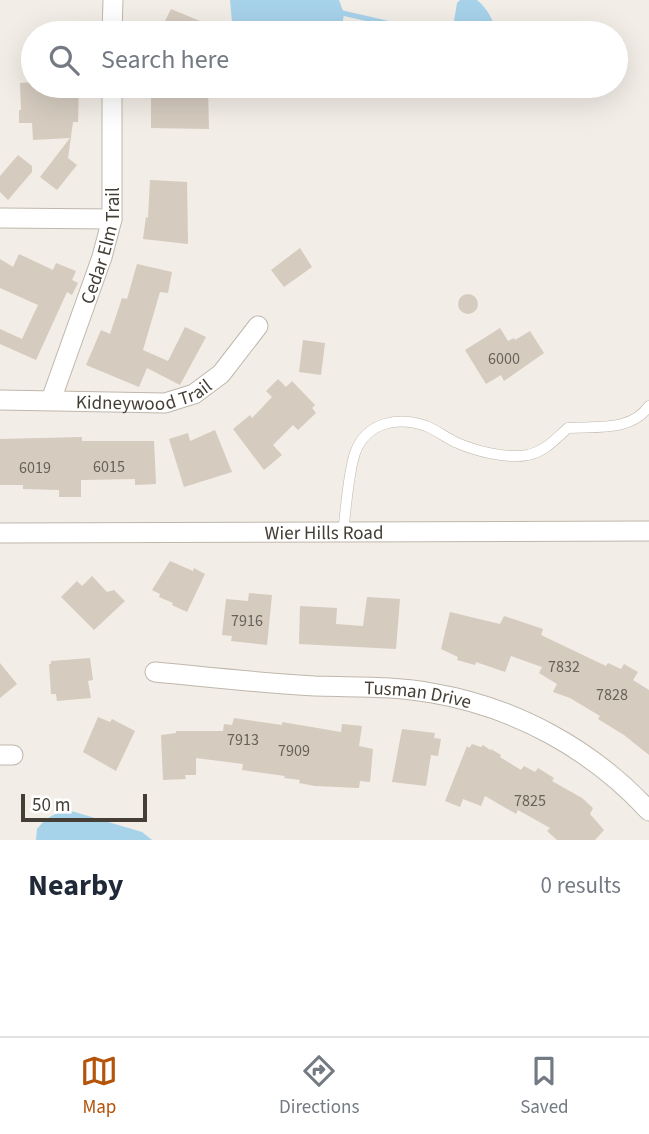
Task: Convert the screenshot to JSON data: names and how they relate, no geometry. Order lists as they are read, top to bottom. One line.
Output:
{"streets":{"street":["Cedar Elm Trail","Kidneywood Trail","Wier Hills Road","Tusman Drive"]},"crossings":[["Cedar Elm Trail","Kidneywood Trail"]],"house_numbers":["6000","6015","6019","7916","7832","7828","7913","7909","7825"],"scale_bar":"50 m","page":{"search":"Search here","scale":"50 m","heading":["Nearby","0 results"],"nav":["Map","Directions","Saved"]}}
